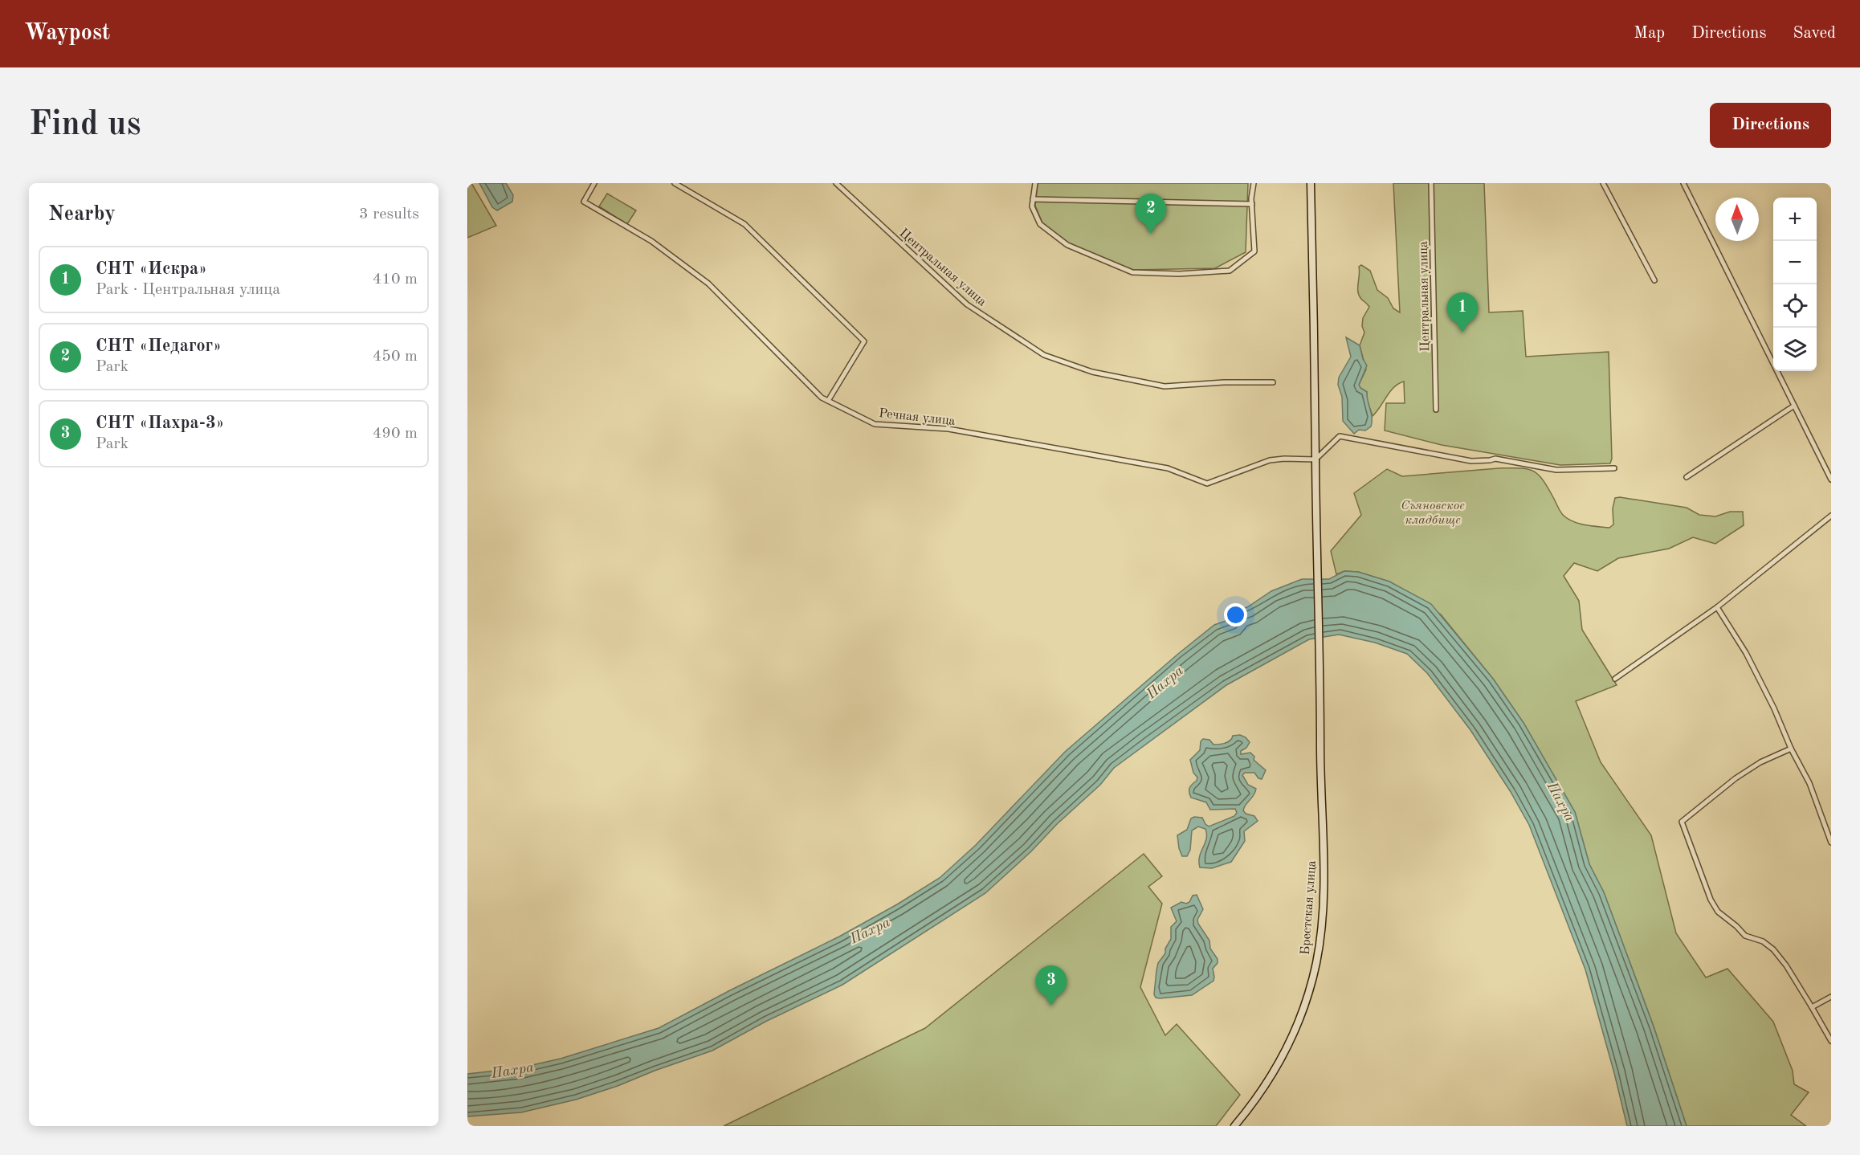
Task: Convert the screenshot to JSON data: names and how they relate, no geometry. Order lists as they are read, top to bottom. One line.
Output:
{"streets":{"main road":["Брестская улица"],"street":["Центральная улица","Речная улица"]},"crossings":[["Речная улица","Брестская улица"]],"water":["Пахра"],"parks":["Съяновское кладбище"],"north":"top","page":{"header":"Waypost","nav":["Map","Directions","Saved"],"buttons":"Directions","title":"Find us","heading":["Nearby","3 results"],"pins":["2","1","3"],"map_buttons":["+","−"],"list":[{"mark":"1","name":"СНТ «Искра»","note":"Park · Центральная улица","value":"410 m"},{"mark":"2","name":"СНТ «Педагог»","note":"Park","value":"450 m"},{"mark":"3","name":"СНТ «Пахра-3»","note":"Park","value":"490 m"}]}}
